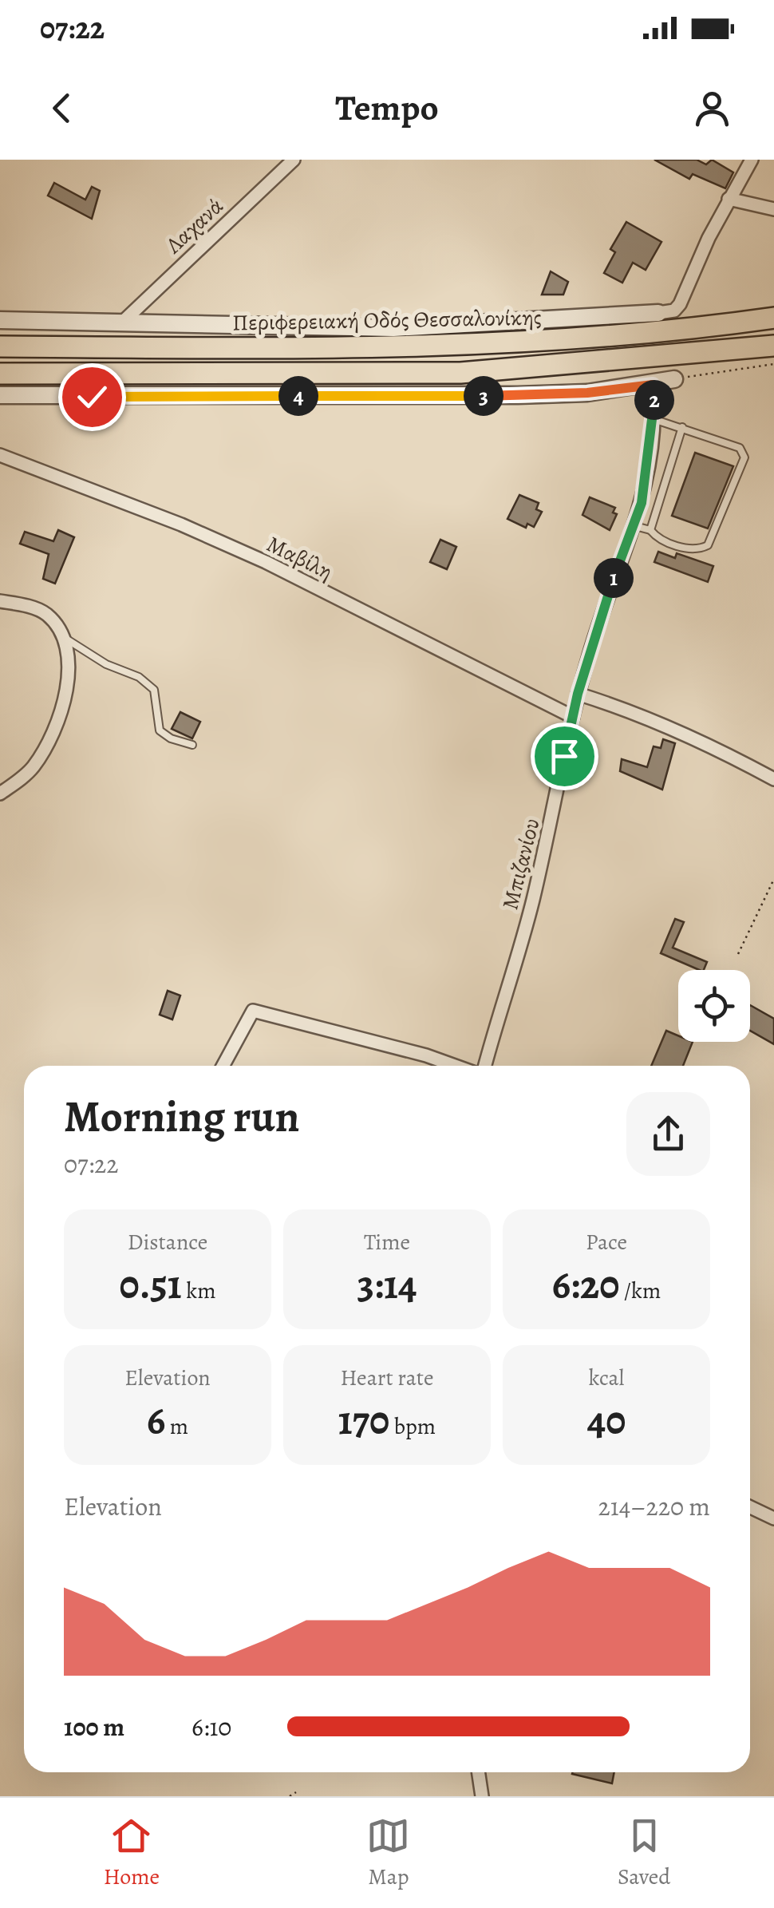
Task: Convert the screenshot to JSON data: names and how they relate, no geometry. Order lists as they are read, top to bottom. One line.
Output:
{"streets":{"highway":["Περιφερειακή Οδός Θεσσαλονίκης"],"street":["Λαχανά","Μαβίλη","Μπιζανίου"]},"crossings":[["Μαβίλη","Μπιζανίου"]],"page":{"status":"07:22","header":"Tempo","pins":["3","4","2","1"],"heading":["Morning run","07:22"],"stats":[["Distance","0.51 km"],["Time","3:14"],["Pace","6:20 /km"],["Elevation","6 m"],["Heart rate","170 bpm"],["kcal","40"]],"chart":["Elevation","214–220 m"],"list":[{"name":"100 m","note":"6:10"}],"tabs":["Home","Map","Saved"]}}
